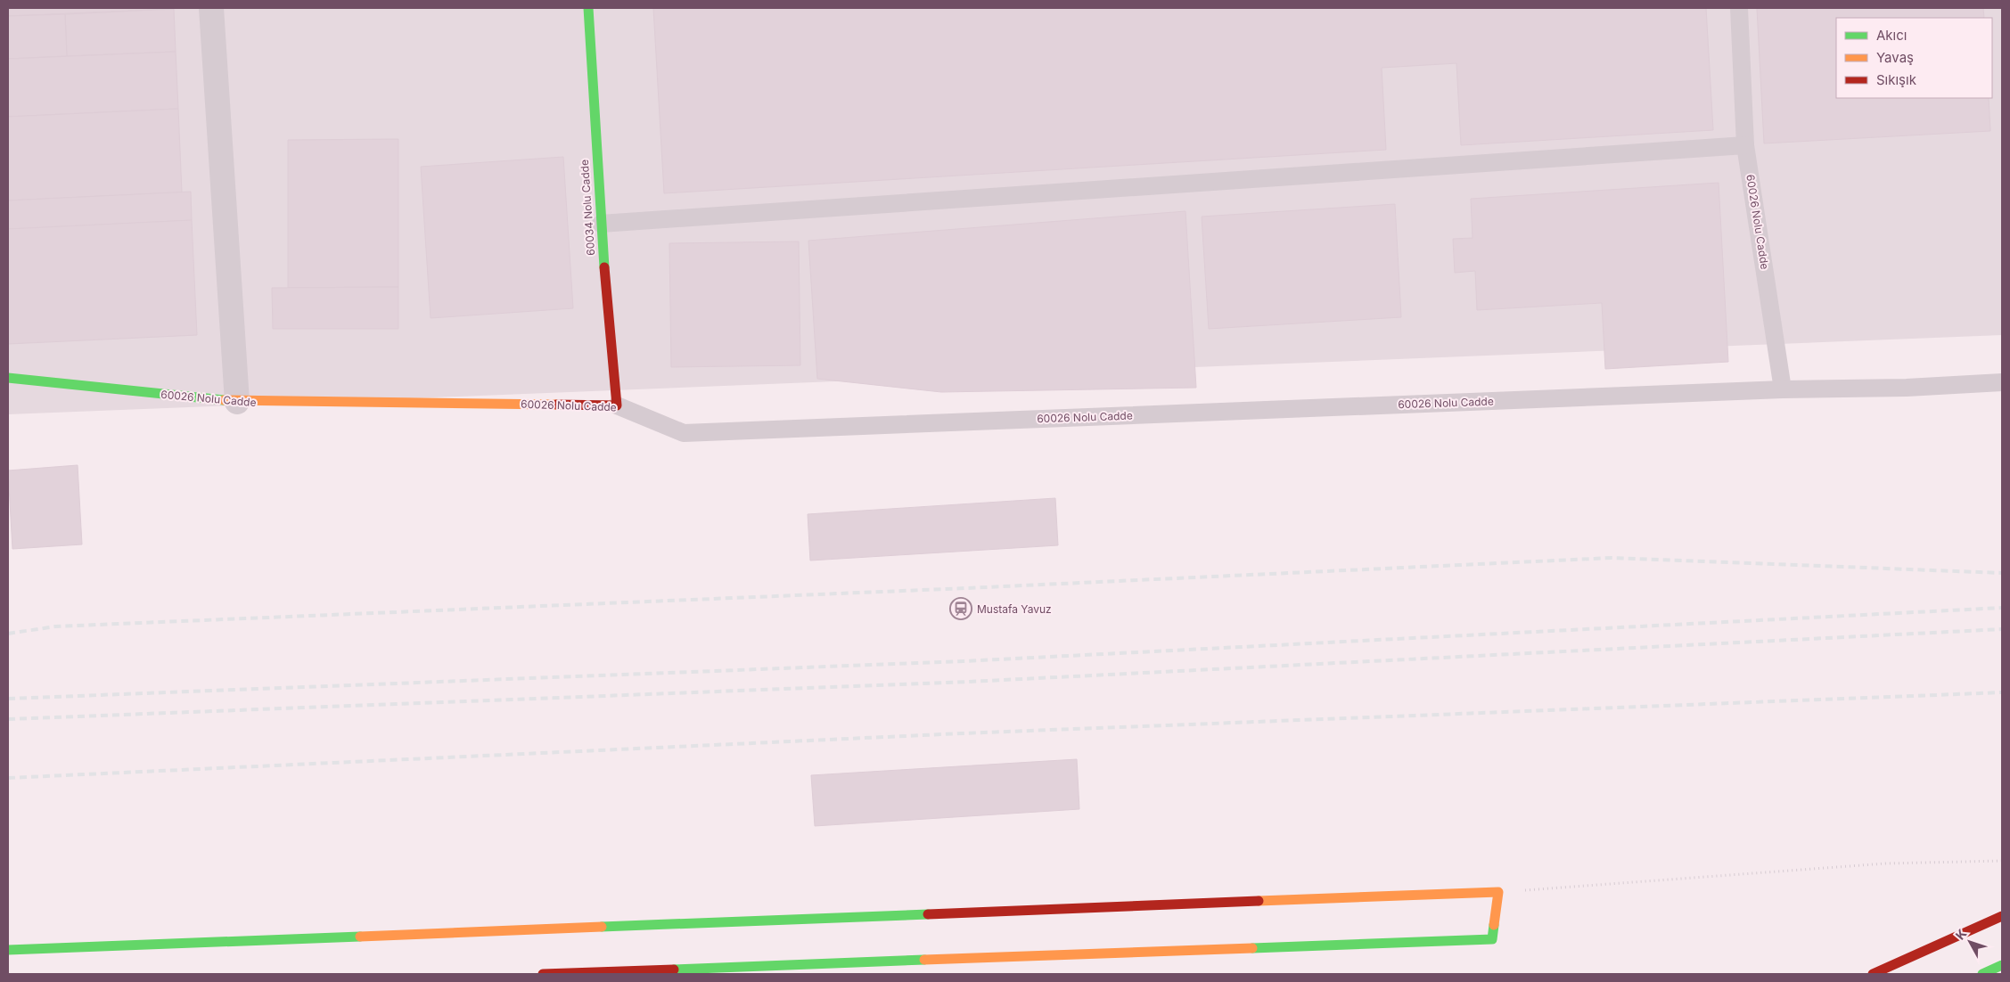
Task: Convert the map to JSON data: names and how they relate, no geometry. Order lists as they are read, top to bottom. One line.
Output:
{"streets":{"street":["60034 Nolu Cadde","60026 Nolu Cadde"]},"crossings":[["60034 Nolu Cadde","60026 Nolu Cadde"]],"places":{"station":["Mustafa Yavuz"]},"legend":["Akıcı","Yavaş","Sıkışık"],"north":"top left"}
